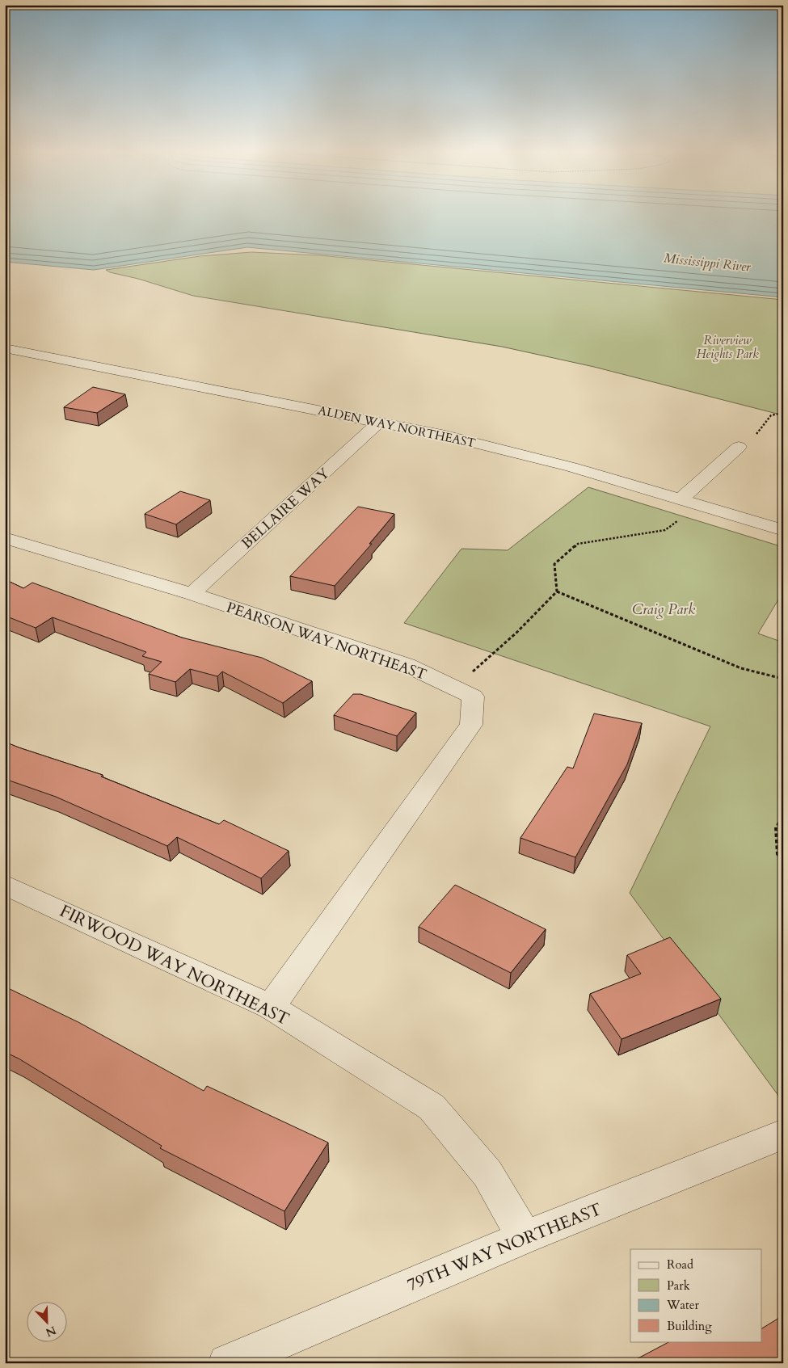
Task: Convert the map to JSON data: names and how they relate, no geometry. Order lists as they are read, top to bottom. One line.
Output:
{"streets":{"street":["ALDEN WAY NORTHEAST","BELLAIRE WAY","PEARSON WAY NORTHEAST","FIRWOOD WAY NORTHEAST","79TH WAY NORTHEAST"]},"crossings":[["ALDEN WAY NORTHEAST","BELLAIRE WAY"],["BELLAIRE WAY","PEARSON WAY NORTHEAST"],["PEARSON WAY NORTHEAST","FIRWOOD WAY NORTHEAST"],["FIRWOOD WAY NORTHEAST","79TH WAY NORTHEAST"]],"water":["Mississippi River"],"parks":["Riverview Heights Park","Craig Park"],"legend":["Road","Park","Water","Building"],"north":"bottom right"}
